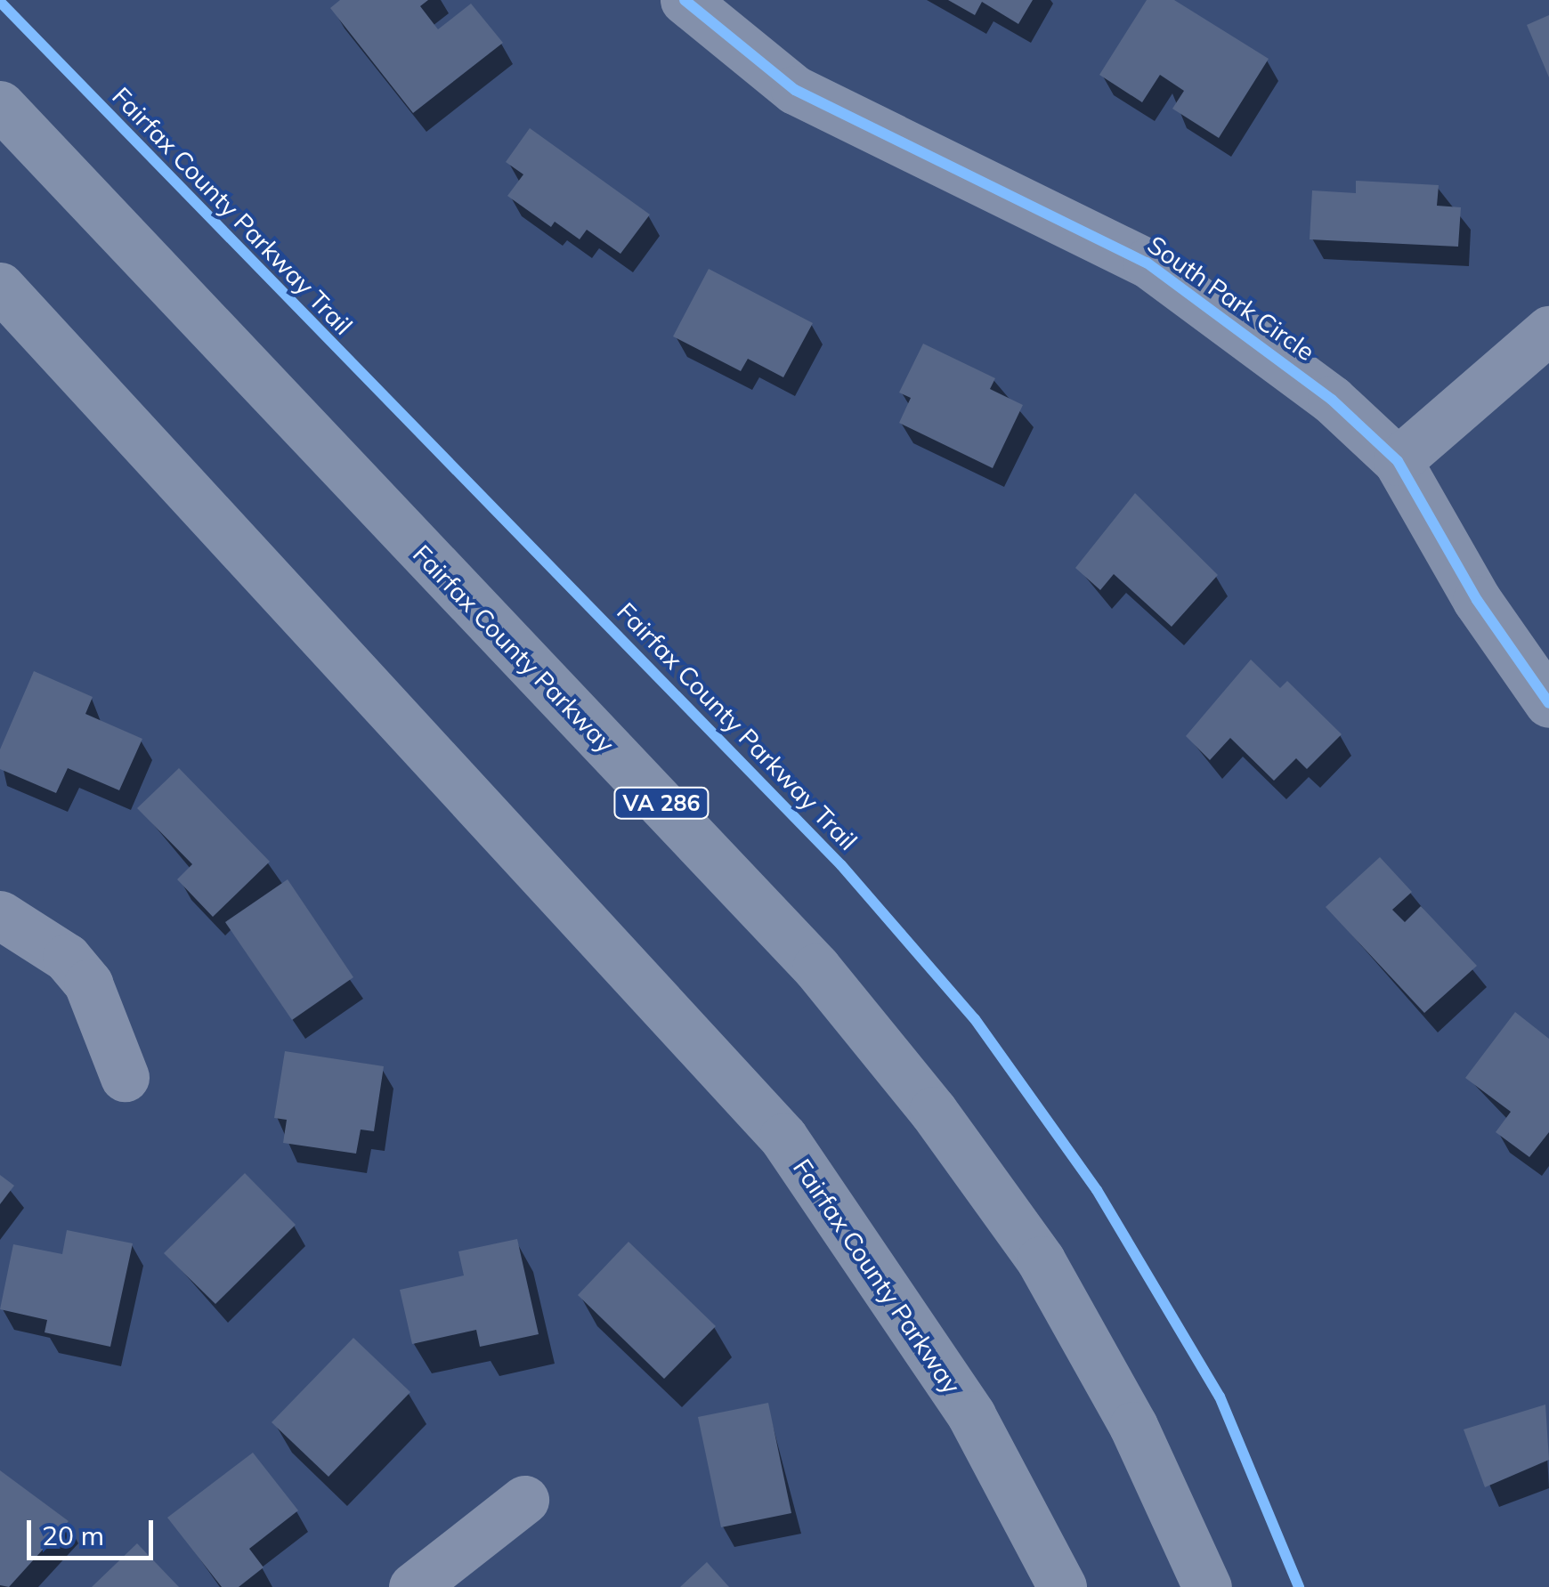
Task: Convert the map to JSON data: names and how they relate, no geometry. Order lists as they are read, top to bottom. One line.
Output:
{"streets":{"highway":["Fairfax County Parkway","VA 286"],"street":["South Park Circle"],"cycle path":["Fairfax County Parkway Trail"]},"scale_bar":"20 m"}
